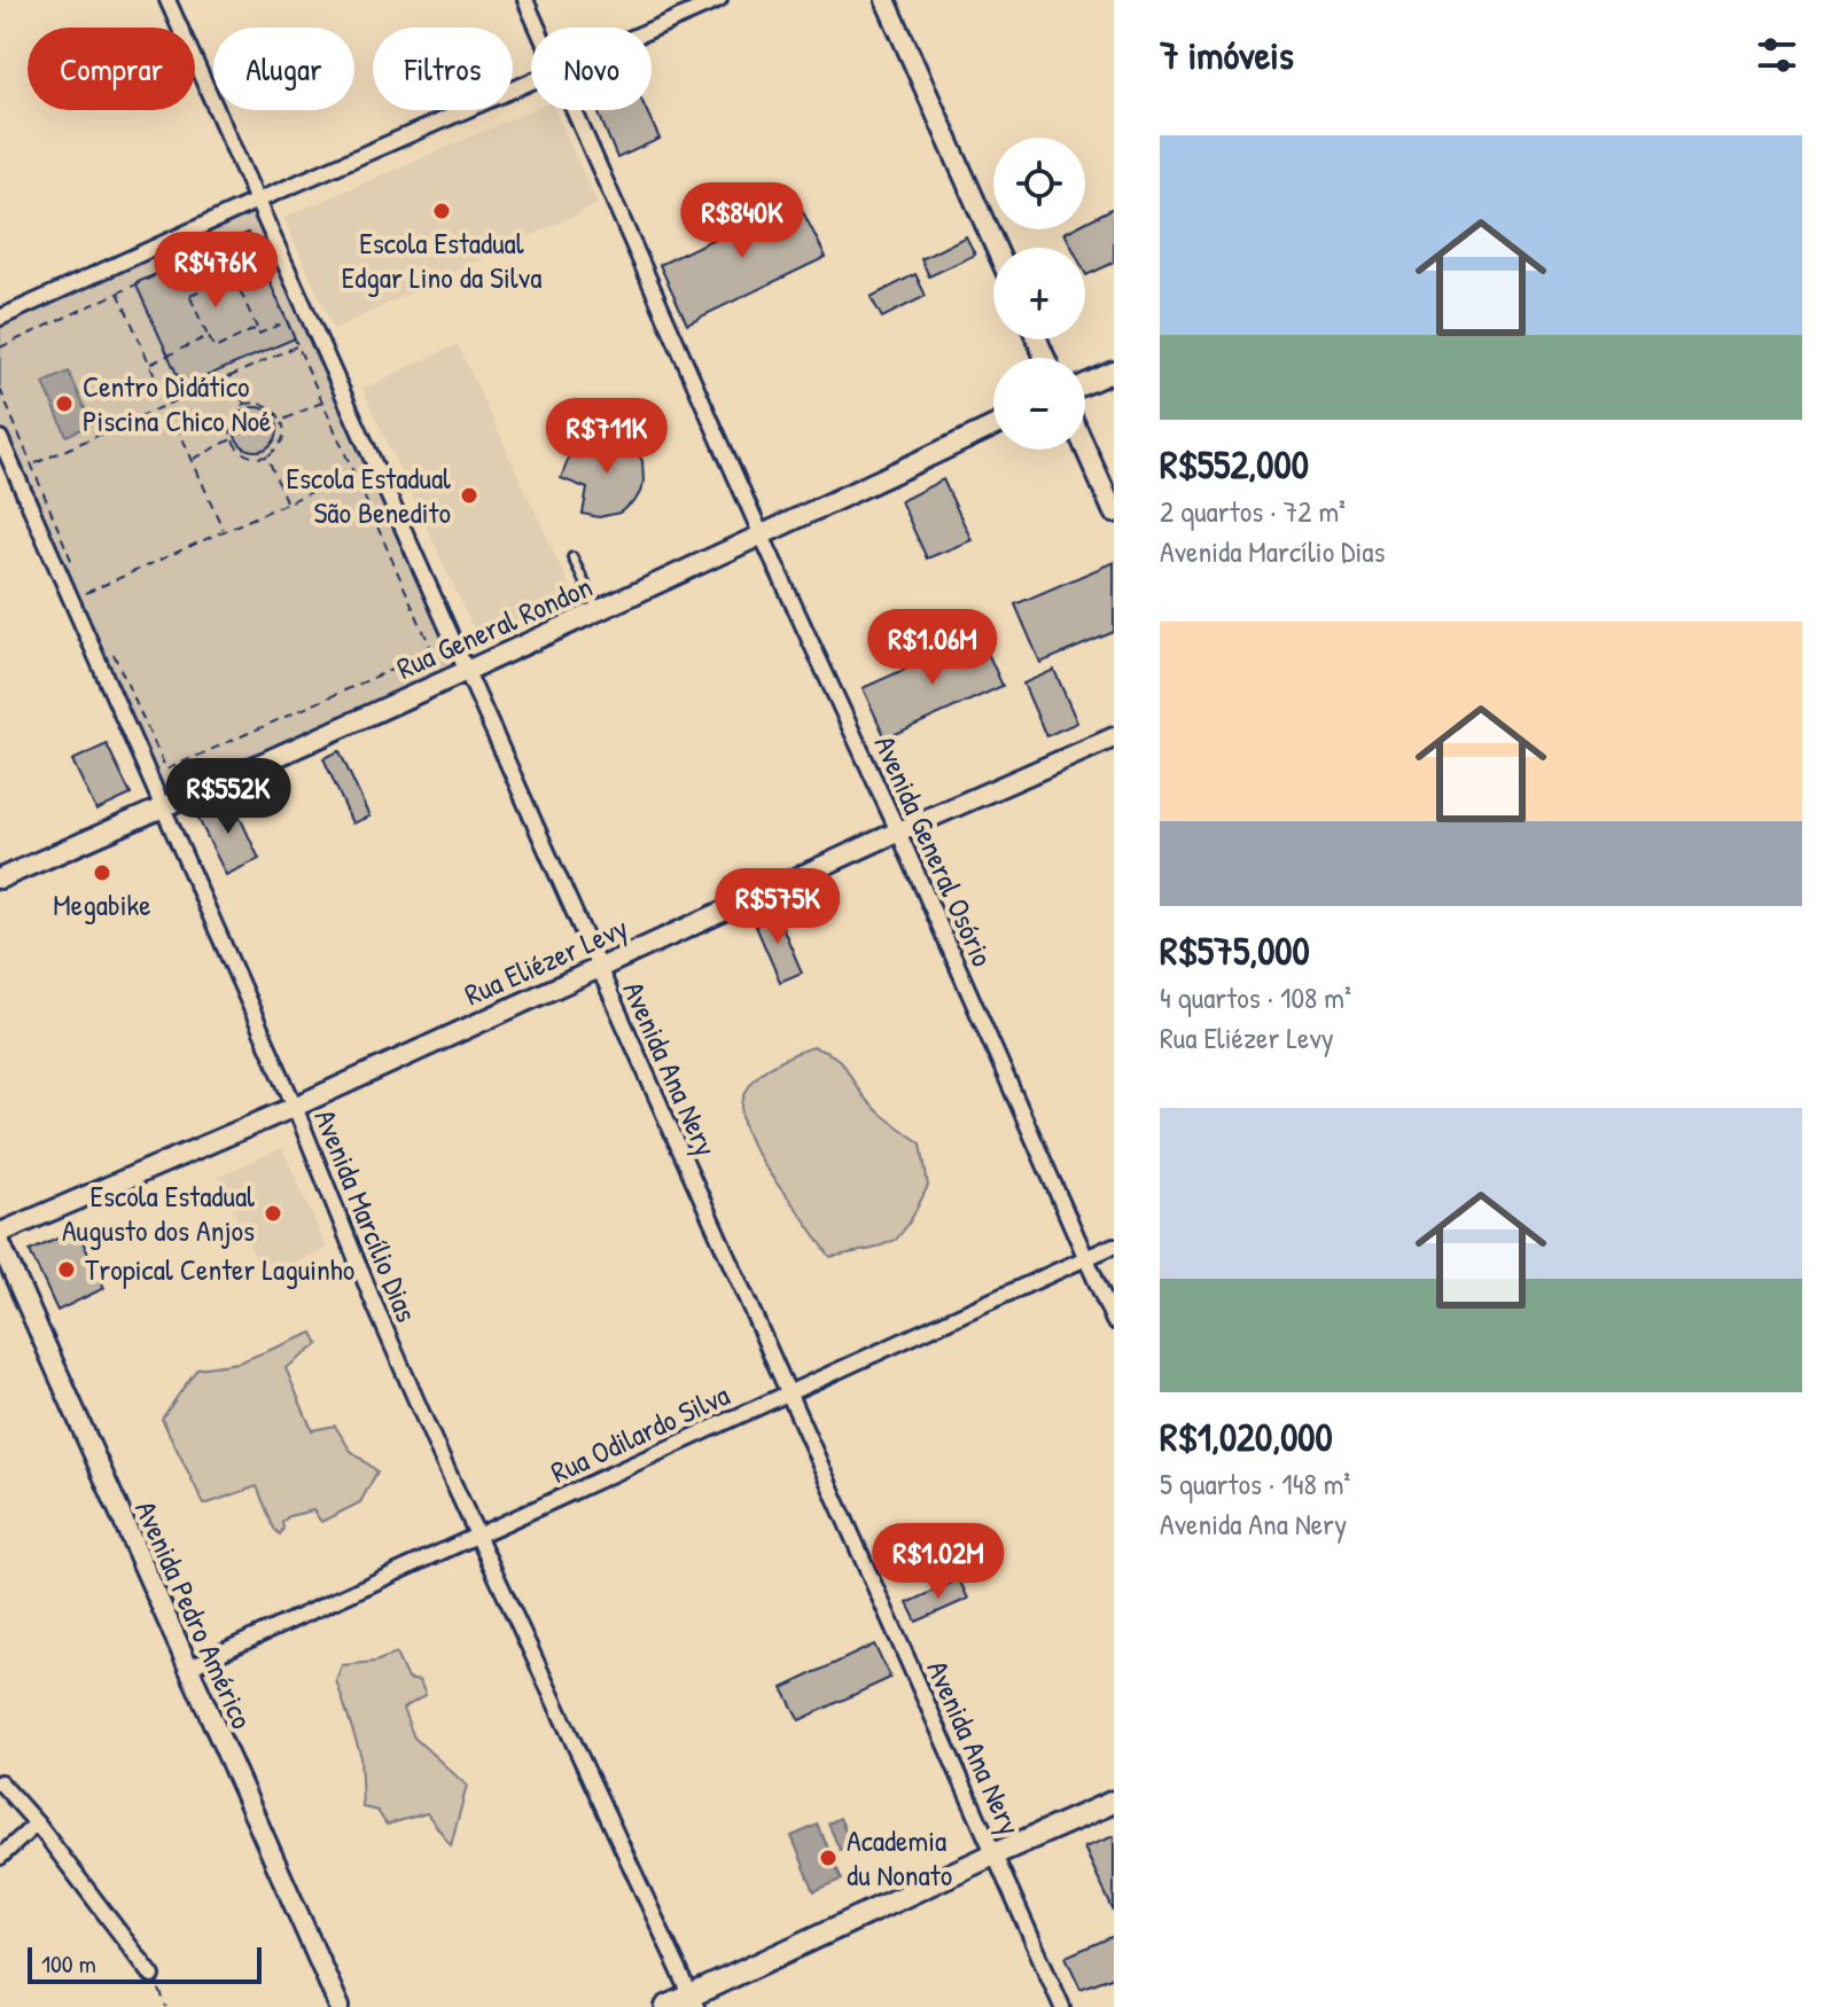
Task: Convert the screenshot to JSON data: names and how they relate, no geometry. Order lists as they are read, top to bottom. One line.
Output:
{"streets":{"main road":["Rua General Rondon","Rua Eliézer Levy","Avenida Pedro Américo"],"street":["Avenida General Osório","Avenida Ana Nery","Avenida Marcílio Dias","Rua Odilardo Silva"]},"crossings":[["Rua General Rondon","Avenida General Osório"],["Rua General Rondon","Avenida Ana Nery"],["Rua General Rondon","Avenida Marcílio Dias"],["Avenida General Osório","Rua Eliézer Levy"],["Avenida General Osório","Rua Odilardo Silva"],["Rua Eliézer Levy","Avenida Ana Nery"],["Rua Eliézer Levy","Avenida Marcílio Dias"],["Avenida Ana Nery","Rua Odilardo Silva"],["Avenida Marcílio Dias","Rua Odilardo Silva"],["Rua Odilardo Silva","Avenida Pedro Américo"]],"places":["Escola Estadual Edgar Lino da Silva","Centro Didático Piscina Chico Noé","Escola Estadual São Benedito","Megabike","Escola Estadual Augusto dos Anjos","Tropical Center Laguinho","Academia du Nonato"],"scale_bar":"100 m","page":{"heading":"7 imóveis","chip":["Comprar","Alugar","Filtros","Novo"],"list":[{"name":"R$552,000","note":"2 quartos · 72 m² · Avenida Marcílio Dias"},{"name":"R$575,000","note":"4 quartos · 108 m² · Rua Eliézer Levy"},{"name":"R$1,020,000","note":"5 quartos · 148 m² · Avenida Ana Nery"}],"map_buttons":["+","−"],"price":["R$840K","R$476K","R$711K","R$1.06M","R$552K","R$575K","R$1.02M"],"scale":"100 m"}}
